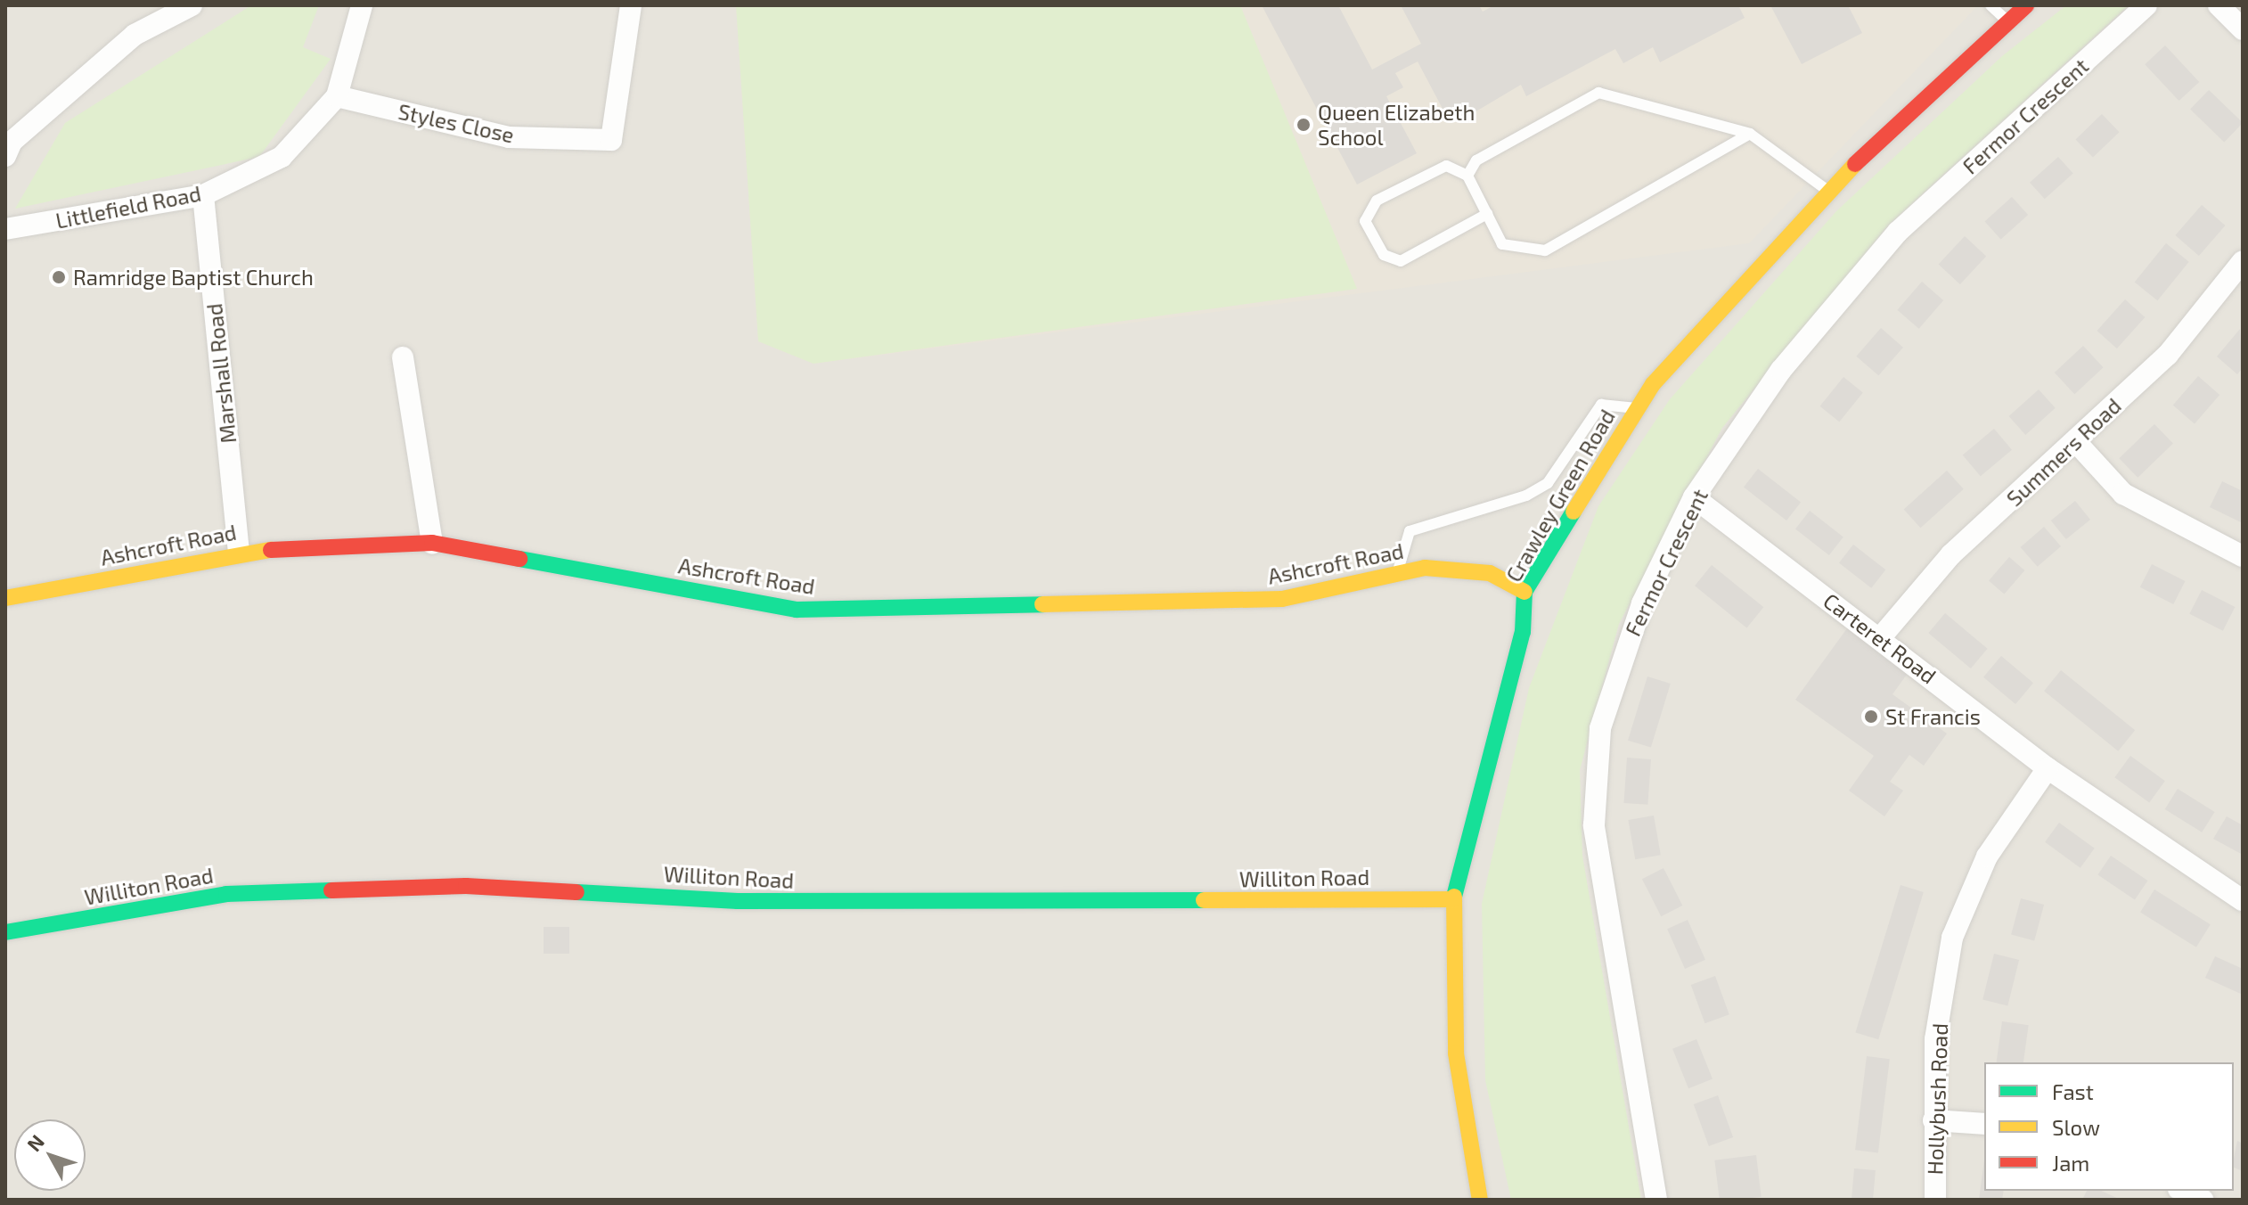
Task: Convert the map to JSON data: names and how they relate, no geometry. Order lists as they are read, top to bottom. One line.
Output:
{"streets":{"street":["Fermor Crescent","Styles Close","Littlefield Road","Marshall Road","Summers Road","Crawley Green Road","Ashcroft Road","Carteret Road","Williton Road","Hollybush Road"]},"crossings":[["Fermor Crescent","Carteret Road"],["Styles Close","Littlefield Road"],["Littlefield Road","Marshall Road"],["Marshall Road","Ashcroft Road"],["Summers Road","Carteret Road"],["Crawley Green Road","Ashcroft Road"],["Crawley Green Road","Williton Road"],["Carteret Road","Hollybush Road"]],"places":["Queen Elizabeth School","Ramridge Baptist Church","St Francis"],"legend":["Fast","Slow","Jam"],"north":"top left"}
